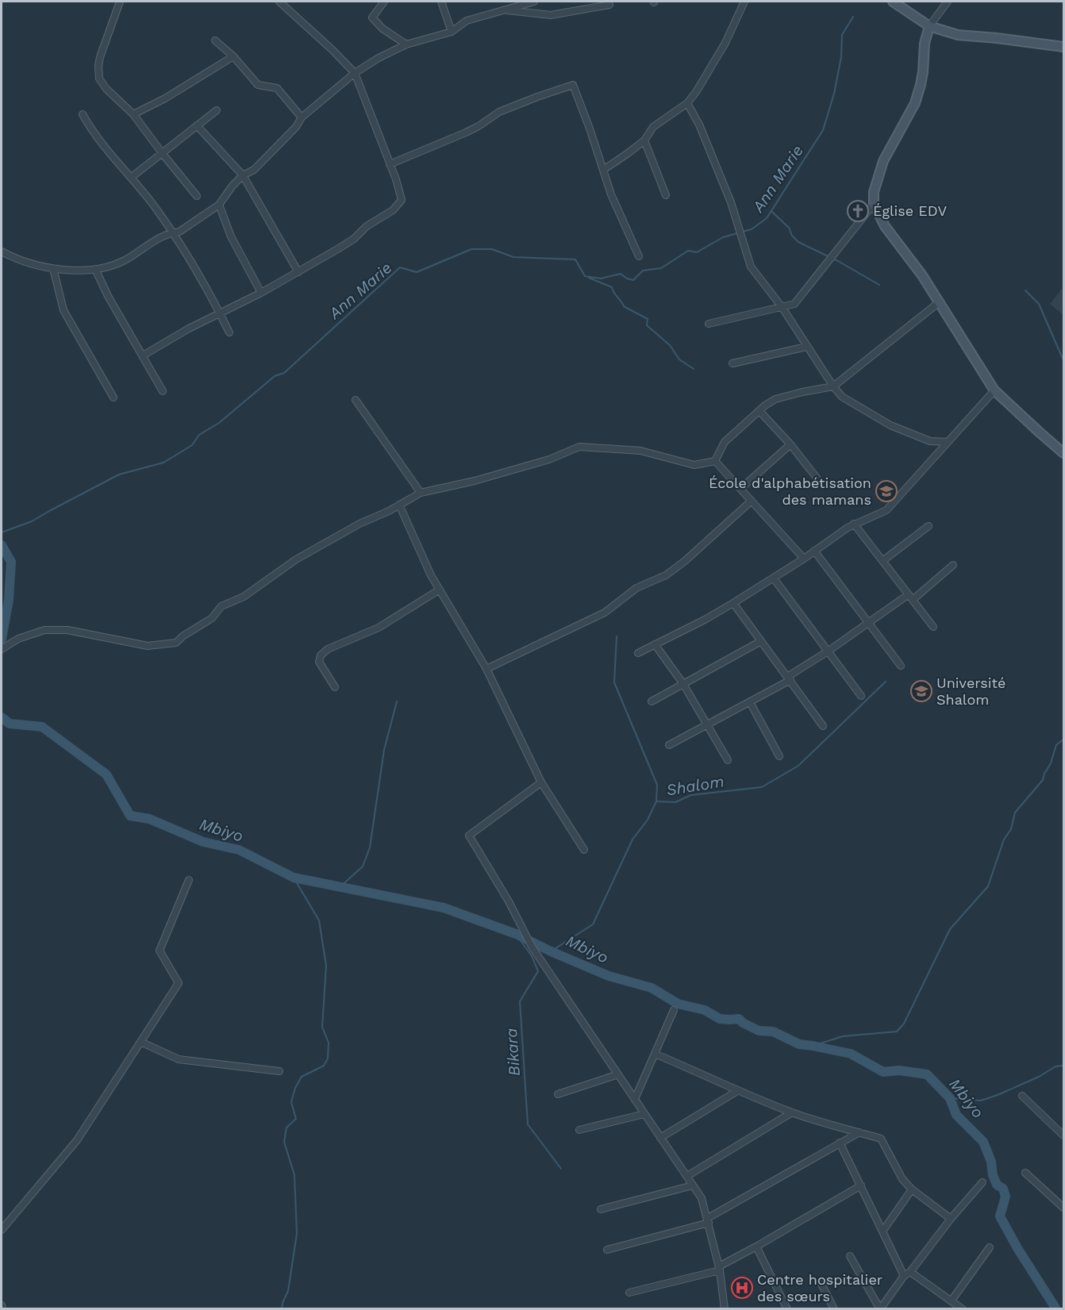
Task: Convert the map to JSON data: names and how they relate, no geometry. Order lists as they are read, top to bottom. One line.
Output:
{"water":["Ann Marie","Shalom","Mbiyo","Bikara"],"places":{"church":["Église EDV"],"school or university":["École d'alphabétisation des mamans","Université Shalom"],"hospital":["Centre hospitalier des sœurs"]}}
